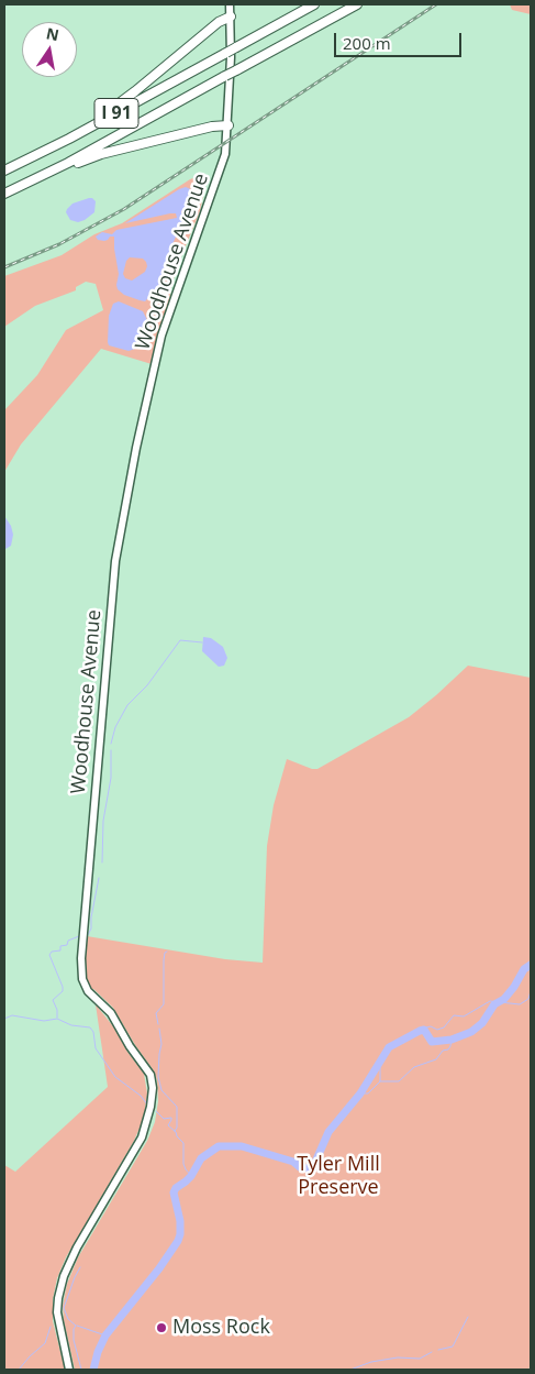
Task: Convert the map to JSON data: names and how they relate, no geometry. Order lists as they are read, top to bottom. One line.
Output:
{"streets":{"highway":["I 91"],"main road":["Woodhouse Avenue"]},"parks":["Tyler Mill Preserve"],"places":["Moss Rock"],"scale_bar":"200 m","north":"top"}
